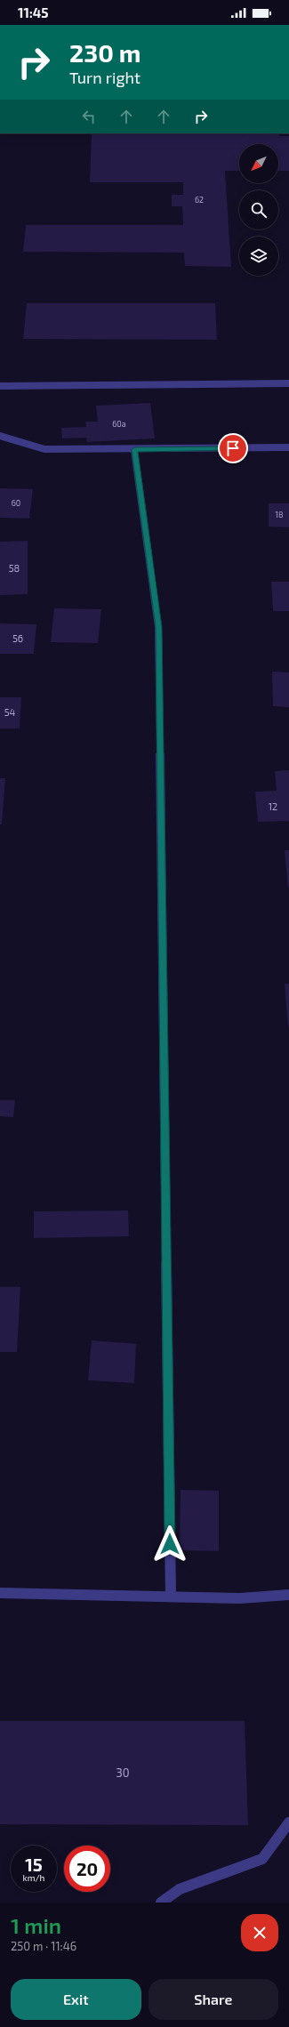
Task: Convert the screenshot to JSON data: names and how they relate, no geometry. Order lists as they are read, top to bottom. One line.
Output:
{"house_numbers":["62","60а","60","18","58","56","54","12","30"],"north":"bottom left","page":{"status":"11:45","turn":["230 m","Turn right"],"speed":"15 km/h","limit":"20","heading":["1 min","250 m · 11:46"],"buttons":["Exit","Share"]}}
